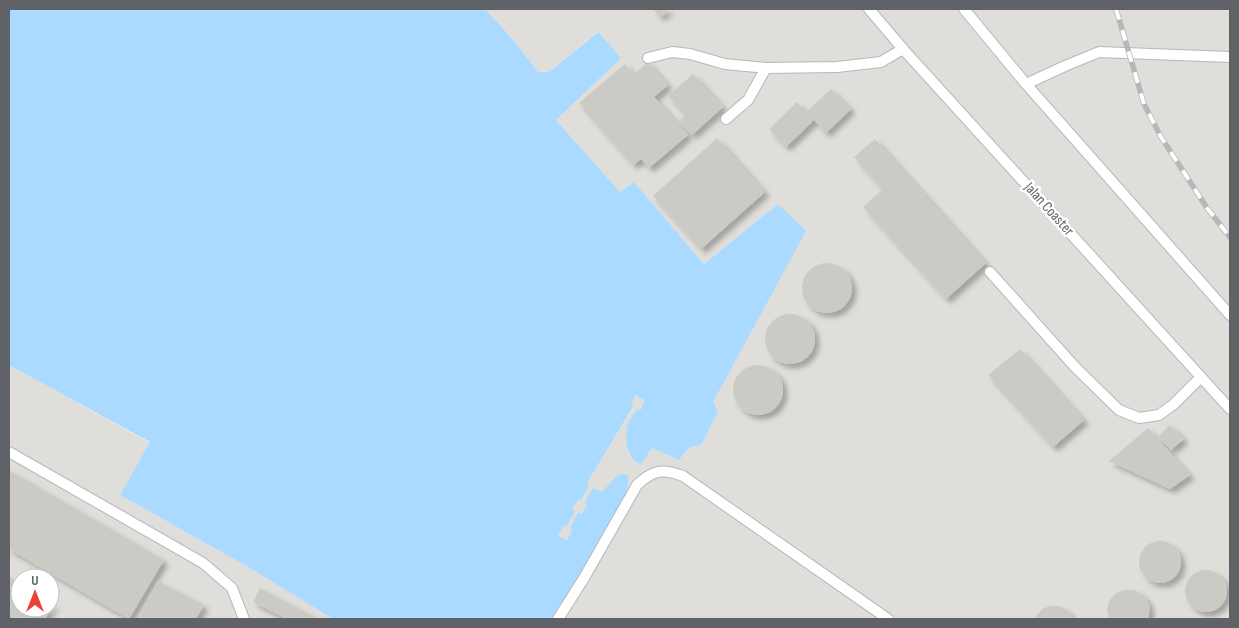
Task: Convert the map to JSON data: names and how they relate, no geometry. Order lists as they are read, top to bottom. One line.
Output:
{"streets":{"lane":["Jalan Coaster"]},"north":"top"}
